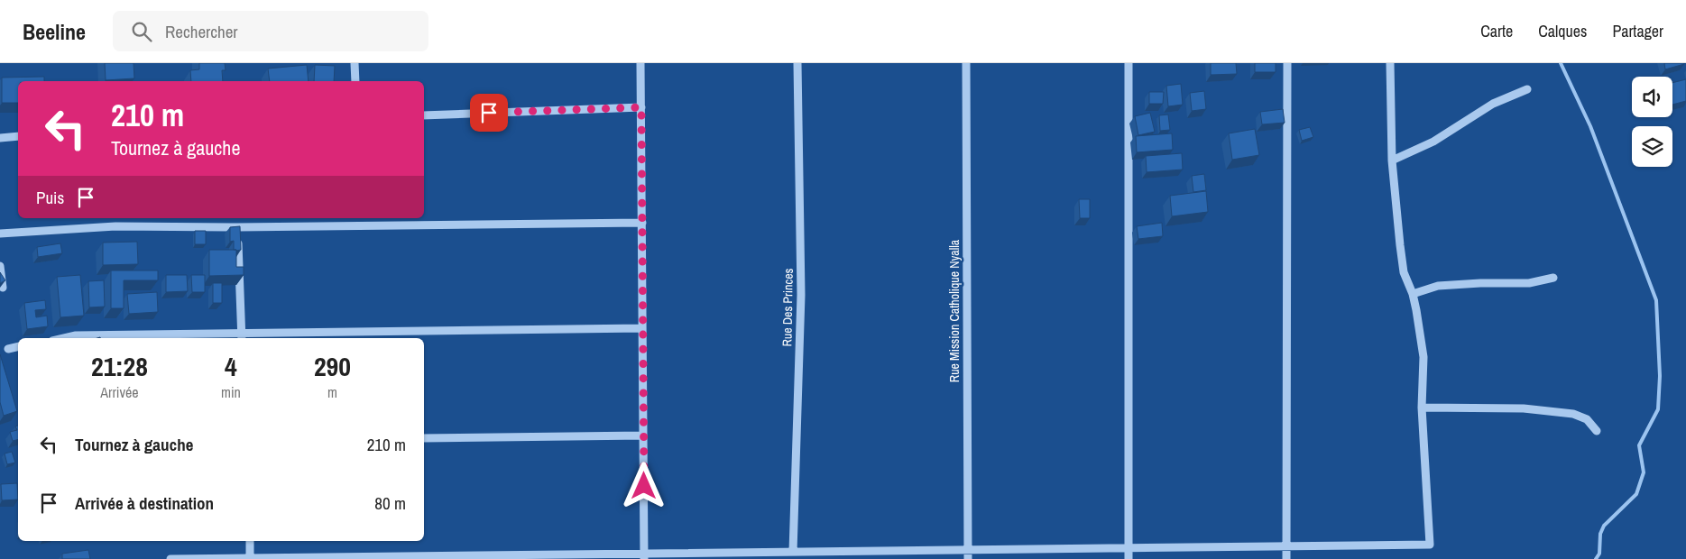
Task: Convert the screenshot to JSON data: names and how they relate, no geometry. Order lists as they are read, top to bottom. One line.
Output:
{"streets":{"street":["Rue Des Princes","Rue Mission Catholique Nyalla"]},"page":{"header":"Beeline","search":"Rechercher","nav":["Carte","Calques","Partager"],"turn":["210 m","Tournez à gauche"],"then":"Puis","eta":["21:28","Arrivée","4","min","290","m"],"list":[{"name":"Tournez à gauche","value":"210 m"},{"name":"Arrivée à destination","value":"80 m"}]}}
